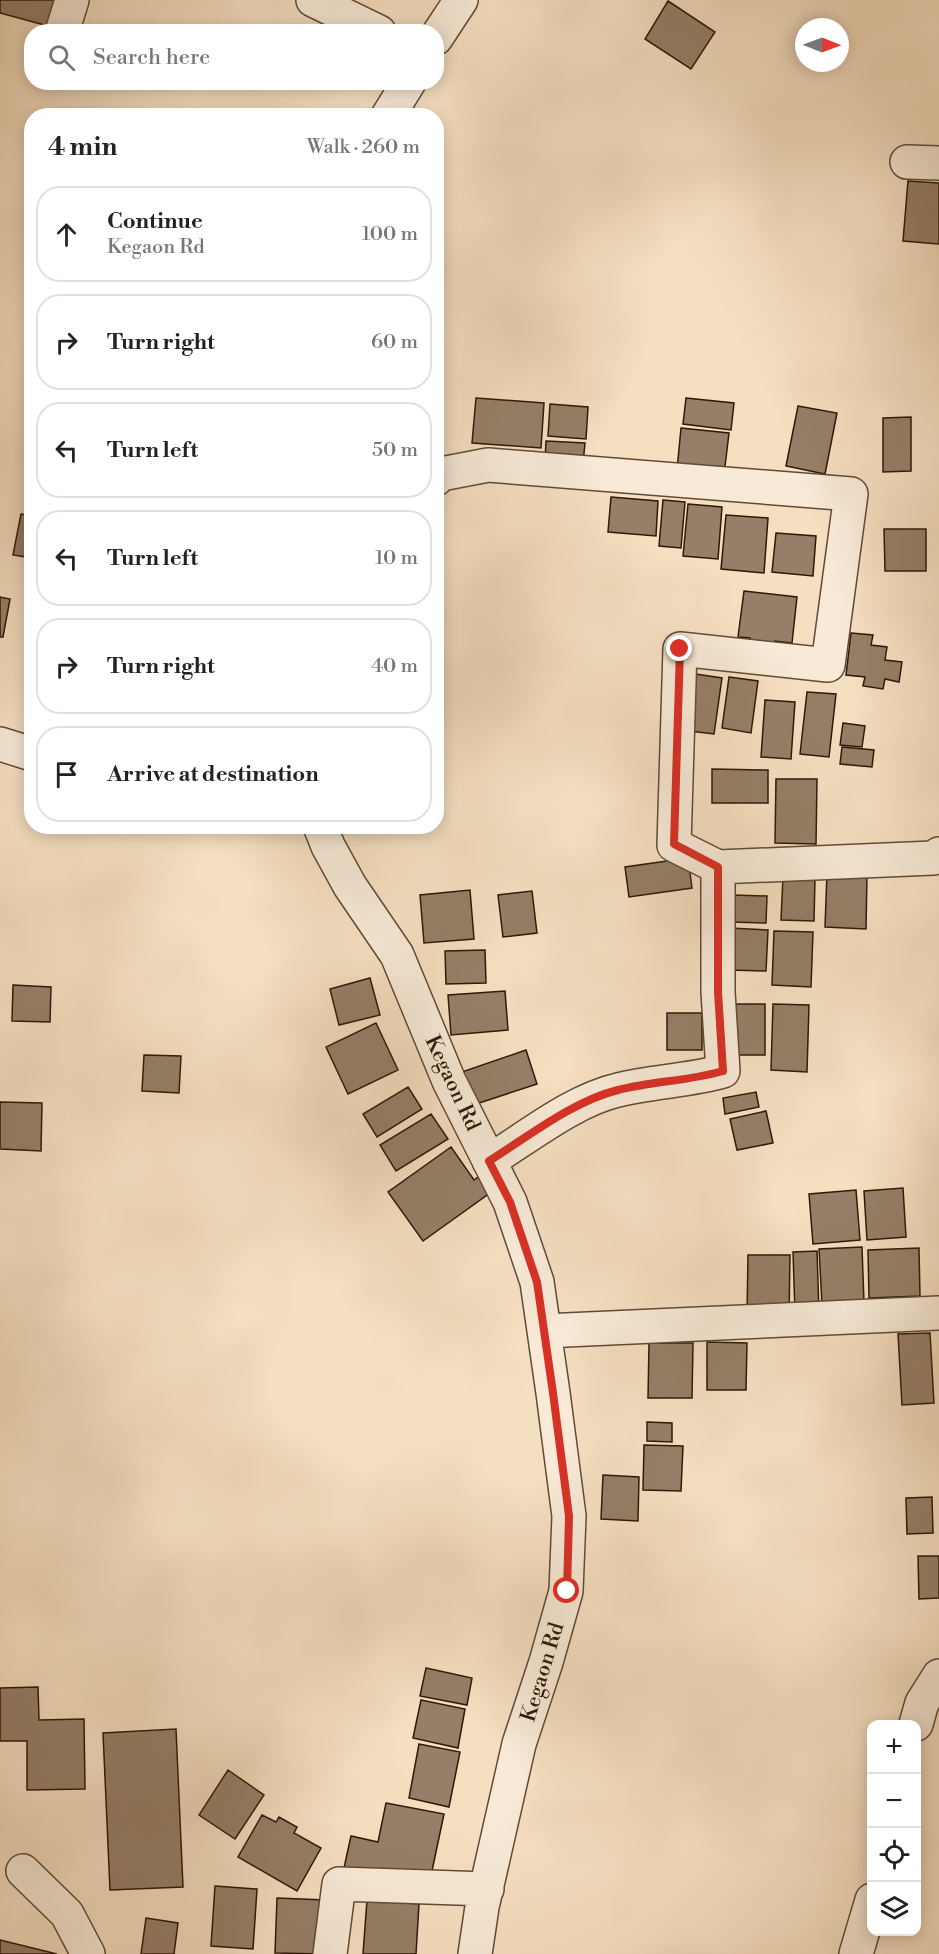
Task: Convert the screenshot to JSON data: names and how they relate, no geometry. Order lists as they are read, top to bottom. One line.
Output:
{"streets":{"street":["Kegaon Rd"]},"north":"right","page":{"search":"Search here","heading":["4 min","Walk · 260 m"],"list":[["Continue","Kegaon Rd","100 m"],["Turn right","60 m"],["Turn left","50 m"],["Turn left","10 m"],["Turn right","40 m"],"Arrive at destination"],"map_buttons":["+","−"]}}
